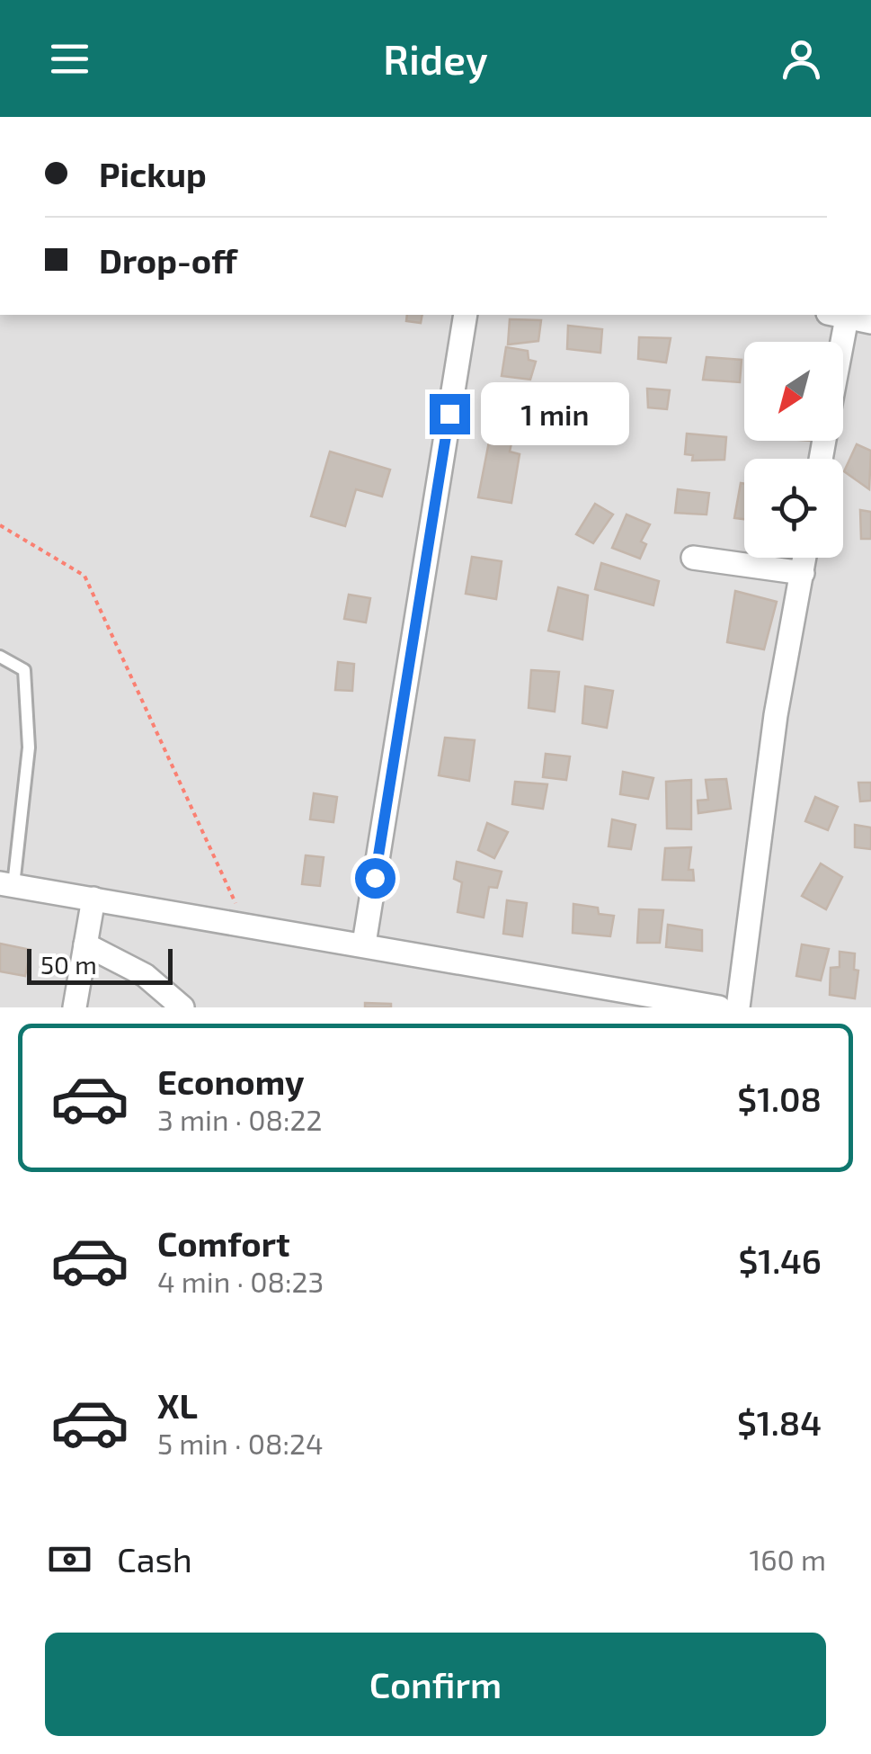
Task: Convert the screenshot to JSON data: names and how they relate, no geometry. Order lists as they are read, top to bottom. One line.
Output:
{"scale_bar":"50 m","north":"bottom left","page":{"header":"Ridey","banner":["Pickup","Drop-off"],"bubble":"1 min","scale":"50 m","list":[{"name":"Economy","note":"3 min · 08:22","value":"$1.08"},{"name":"Comfort","note":"4 min · 08:23","value":"$1.46"},{"name":"XL","note":"5 min · 08:24","value":"$1.84"}],"pay":["Cash","160 m"],"buttons":"Confirm"}}
